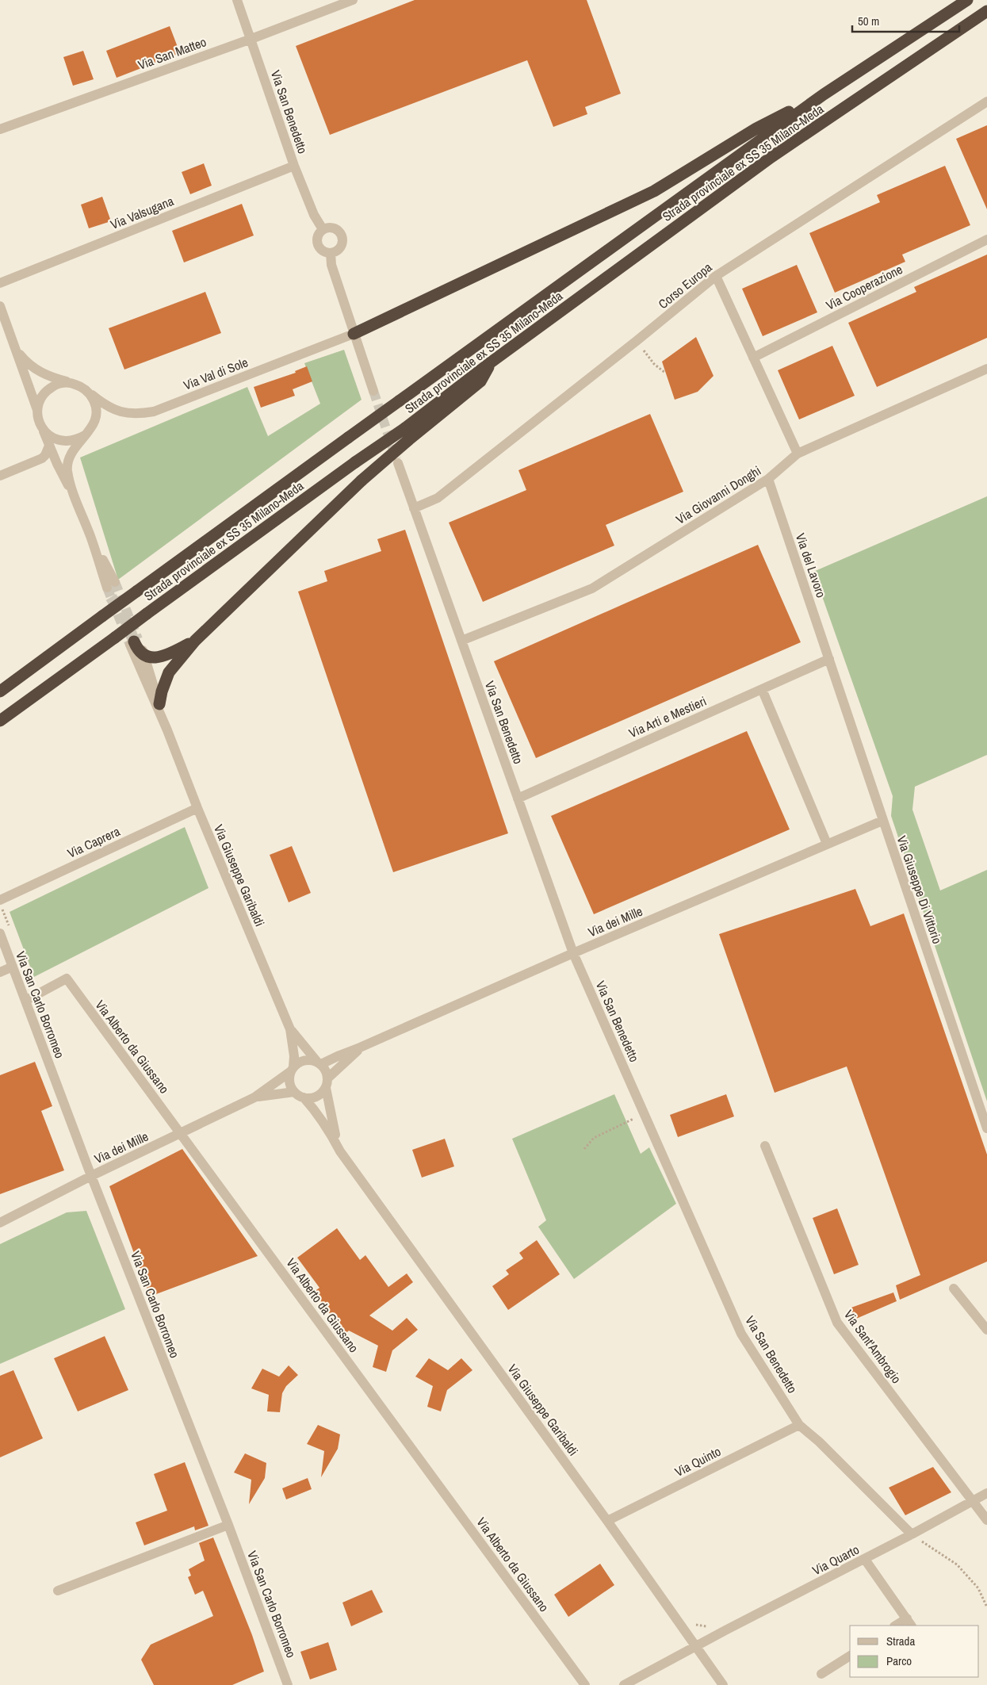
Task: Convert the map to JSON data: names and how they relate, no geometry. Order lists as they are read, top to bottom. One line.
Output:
{"streets":{"highway":["Strada provinciale ex SS 35 Milano-Meda"],"street":["Via San Matteo","Via San Benedetto","Via Valsugana","Corso Europa","Via Cooperazione","Via Val di Sole","Via Giovanni Donghi","Via del Lavoro","Via Arti e Mestieri","Via Caprera","Via Giuseppe Garibaldi","Via Giuseppe Di Vittorio","Via dei Mille","Via San Carlo Borromeo","Via Alberto da Giussano","Via Sant'Ambrogio","Via Quinto","Via Quarto"]},"crossings":[["Via San Matteo","Via San Benedetto"],["Via San Benedetto","Via Valsugana"],["Via San Benedetto","Corso Europa"],["Via San Benedetto","Via Giovanni Donghi"],["Via San Benedetto","Via Arti e Mestieri"],["Via San Benedetto","Via dei Mille"],["Via San Benedetto","Via Quinto"],["Via San Benedetto","Via Quarto"],["Via Giovanni Donghi","Via del Lavoro"],["Via del Lavoro","Via Arti e Mestieri"],["Via del Lavoro","Via Giuseppe Di Vittorio"],["Via Arti e Mestieri","Via Giuseppe Di Vittorio"],["Via Caprera","Via Giuseppe Garibaldi"],["Via Giuseppe Garibaldi","Via dei Mille"],["Via Giuseppe Garibaldi","Via Quinto"],["Via Giuseppe Garibaldi","Via Quarto"],["Via Giuseppe Di Vittorio","Via dei Mille"],["Via dei Mille","Via San Carlo Borromeo"],["Via dei Mille","Via Alberto da Giussano"],["Via San Carlo Borromeo","Via Alberto da Giussano"],["Via Sant'Ambrogio","Via Quarto"]],"legend":["Strada","Parco"],"scale_bar":"50 m"}
